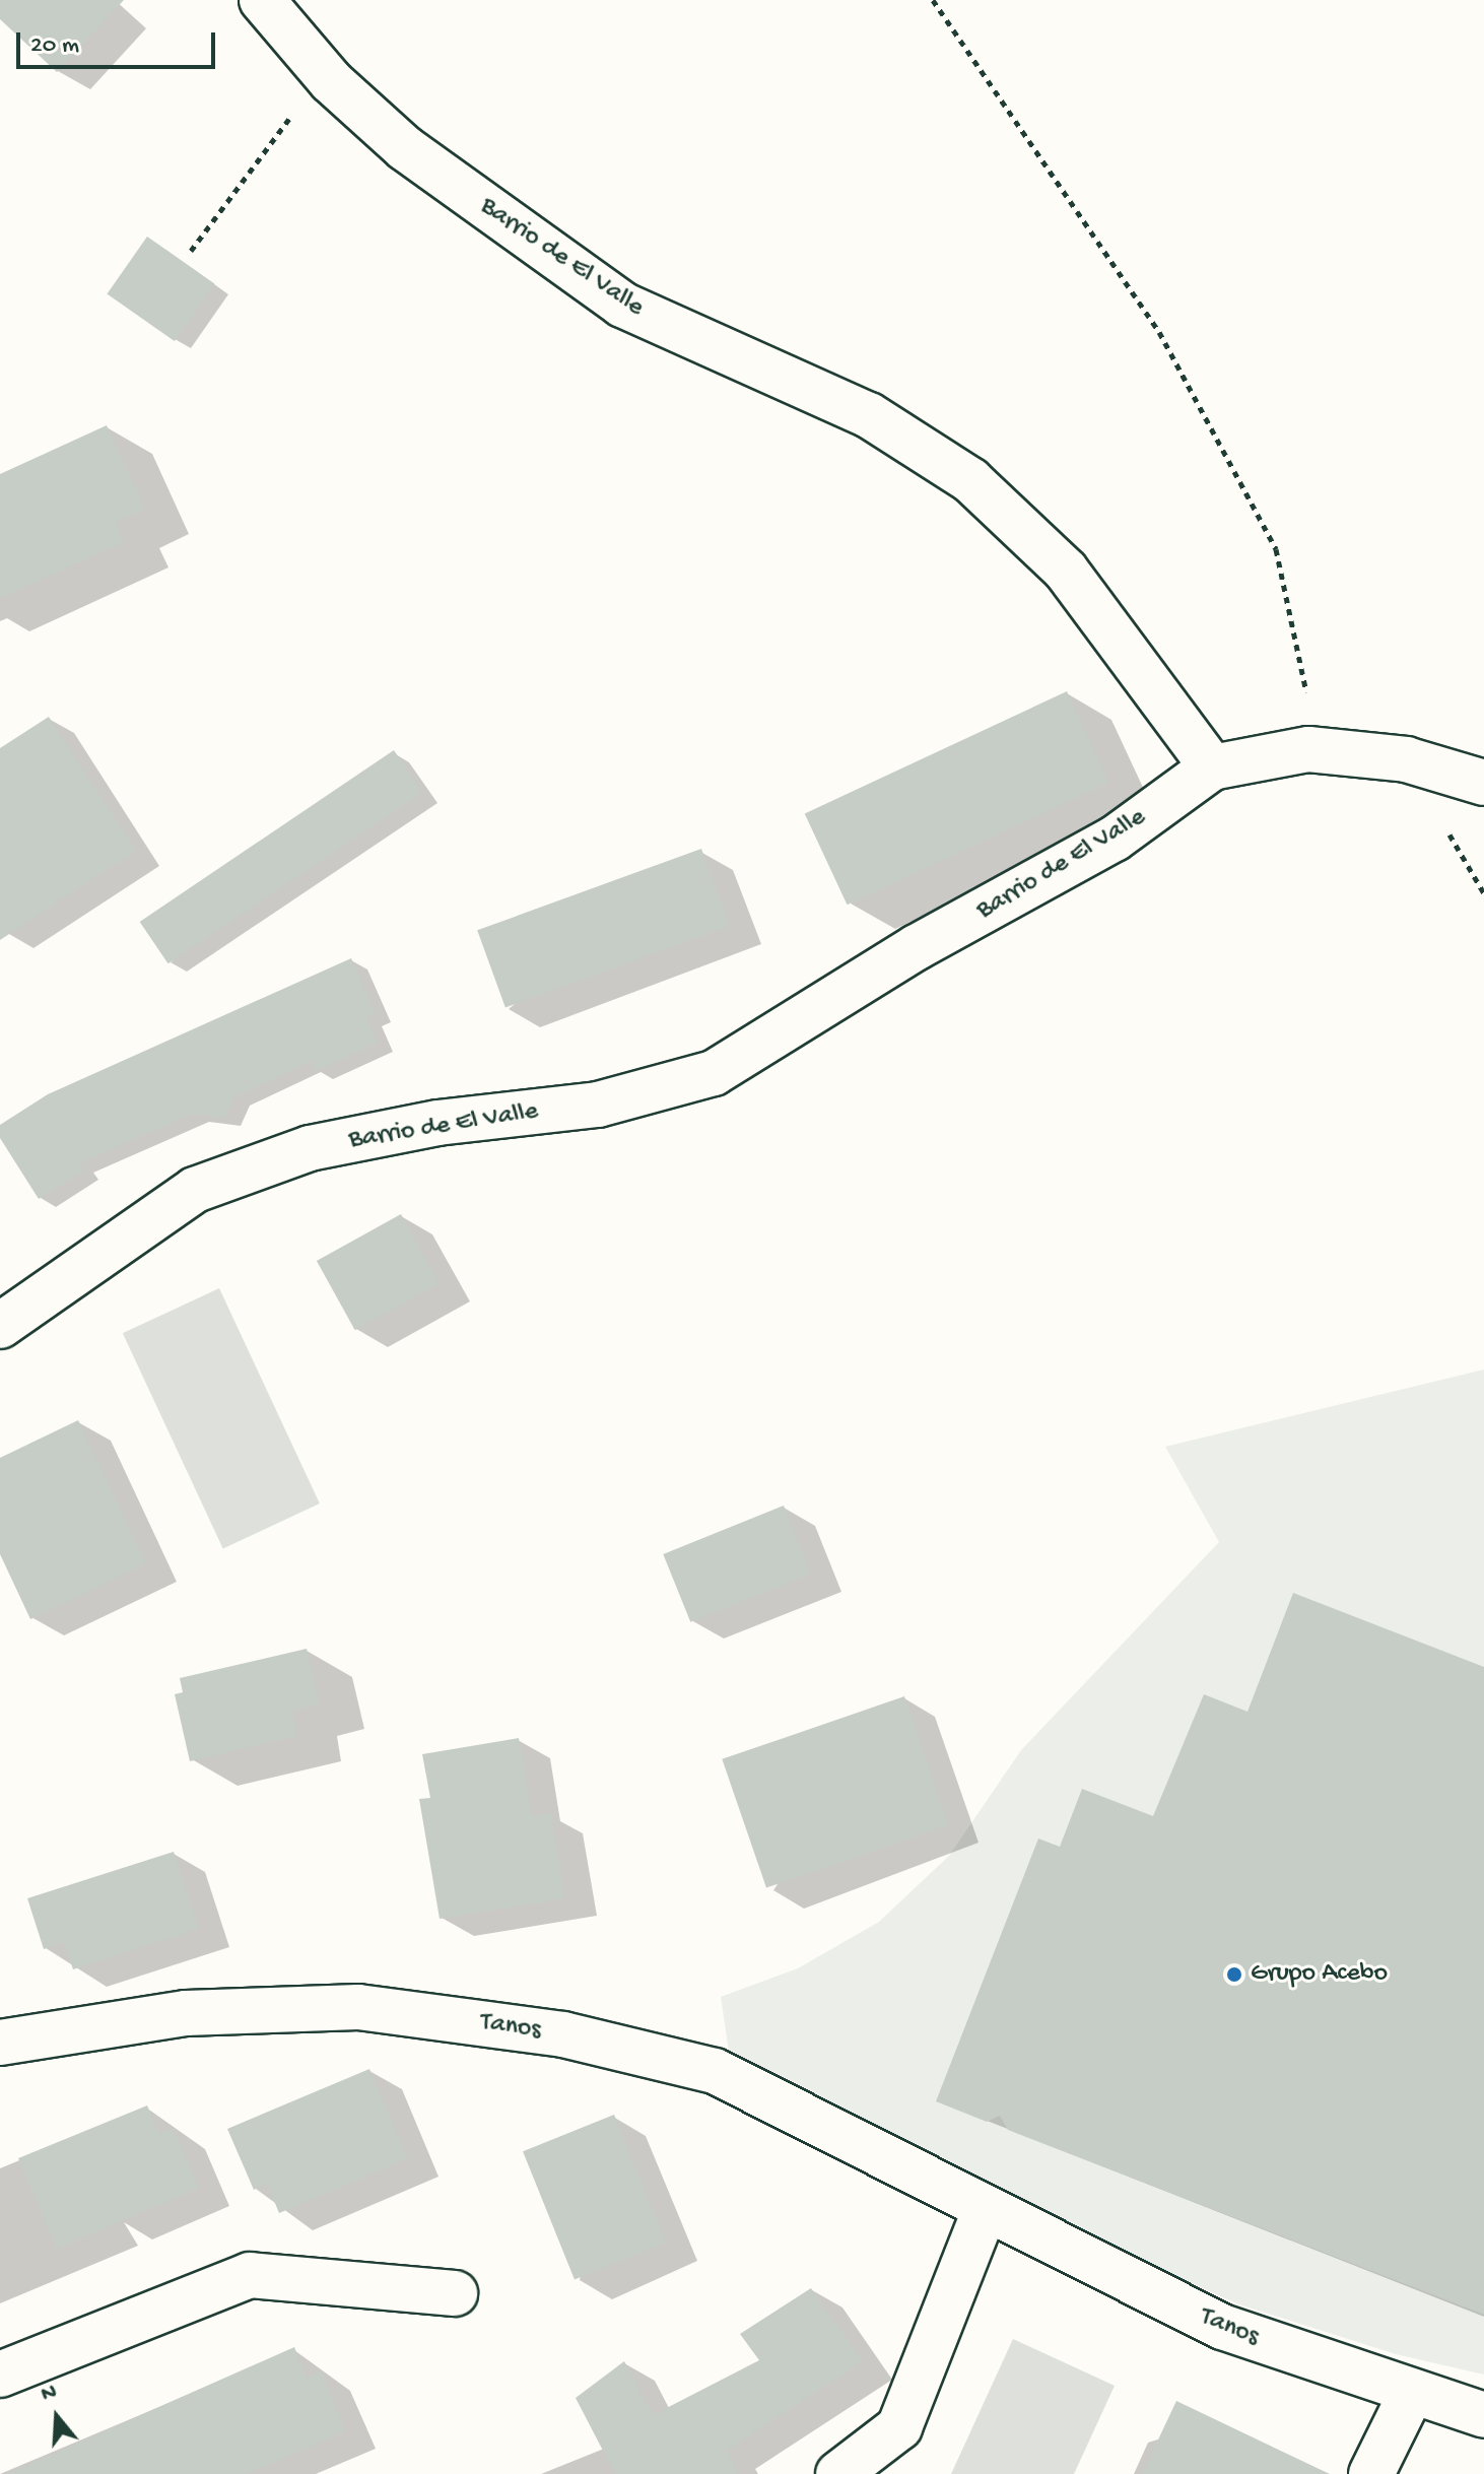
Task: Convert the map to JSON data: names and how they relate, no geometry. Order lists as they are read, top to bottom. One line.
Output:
{"streets":{"street":["Barrio de El Valle","Tanos"]},"places":["Grupo Acebo"],"scale_bar":"20 m","north":"top"}
